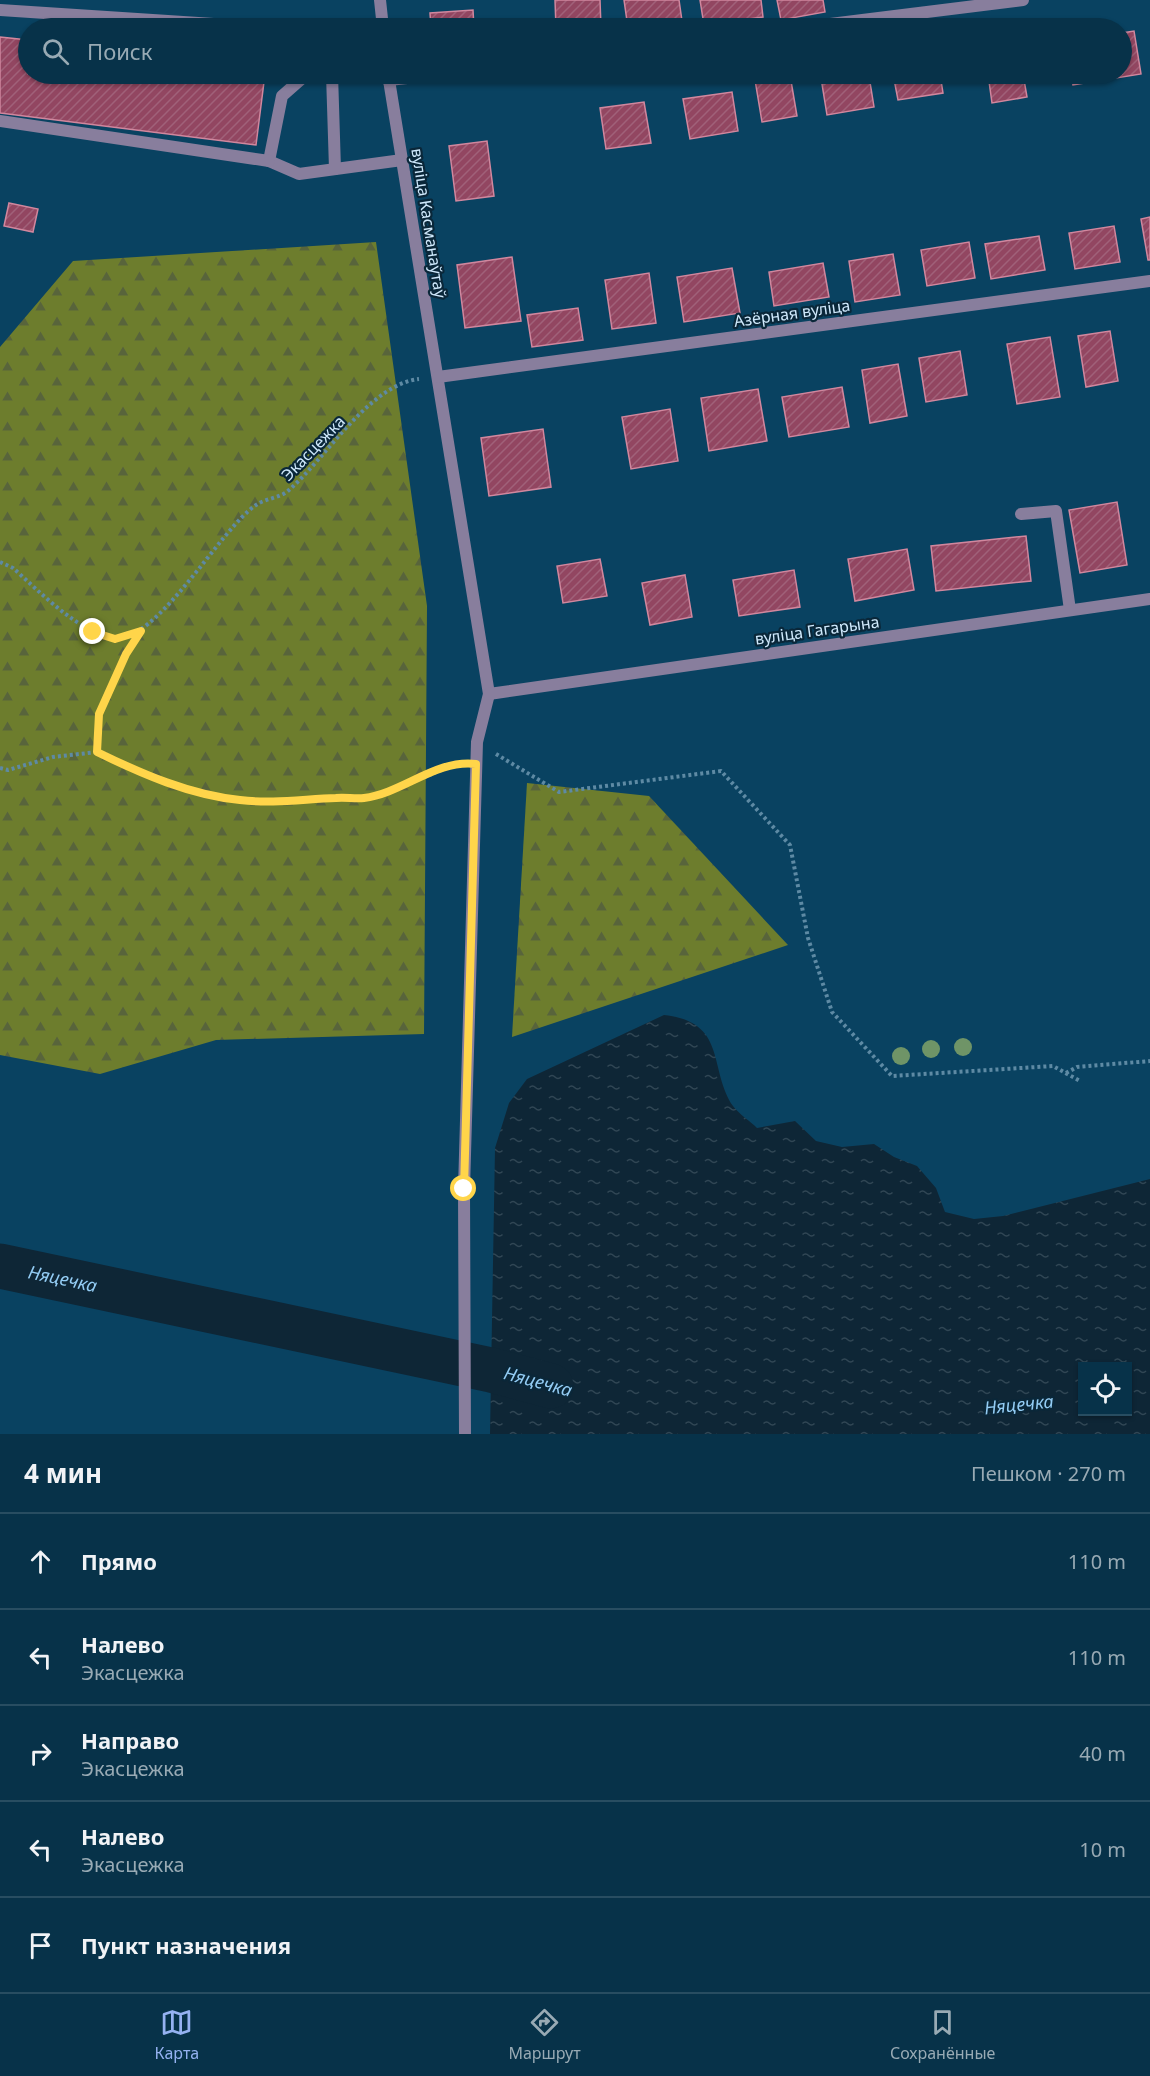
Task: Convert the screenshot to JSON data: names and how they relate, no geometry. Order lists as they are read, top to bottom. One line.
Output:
{"streets":{"street":["вуліца Касманаўтаў","Азёрная вуліца","вуліца Гагарына"],"path":["Экасцежка"]},"crossings":[["вуліца Касманаўтаў","Азёрная вуліца"],["вуліца Касманаўтаў","Экасцежка"],["вуліца Касманаўтаў","вуліца Гагарына"],["Азёрная вуліца","Экасцежка"]],"water":["Няцечка"],"page":{"search":"Поиск","heading":["4 мин","Пешком · 270 m"],"list":[["Прямо","110 m"],["Налево","Экасцежка","110 m"],["Направо","Экасцежка","40 m"],["Налево","Экасцежка","10 m"],"Пункт назначения"],"nav":["Карта","Маршрут","Сохранённые"]}}
